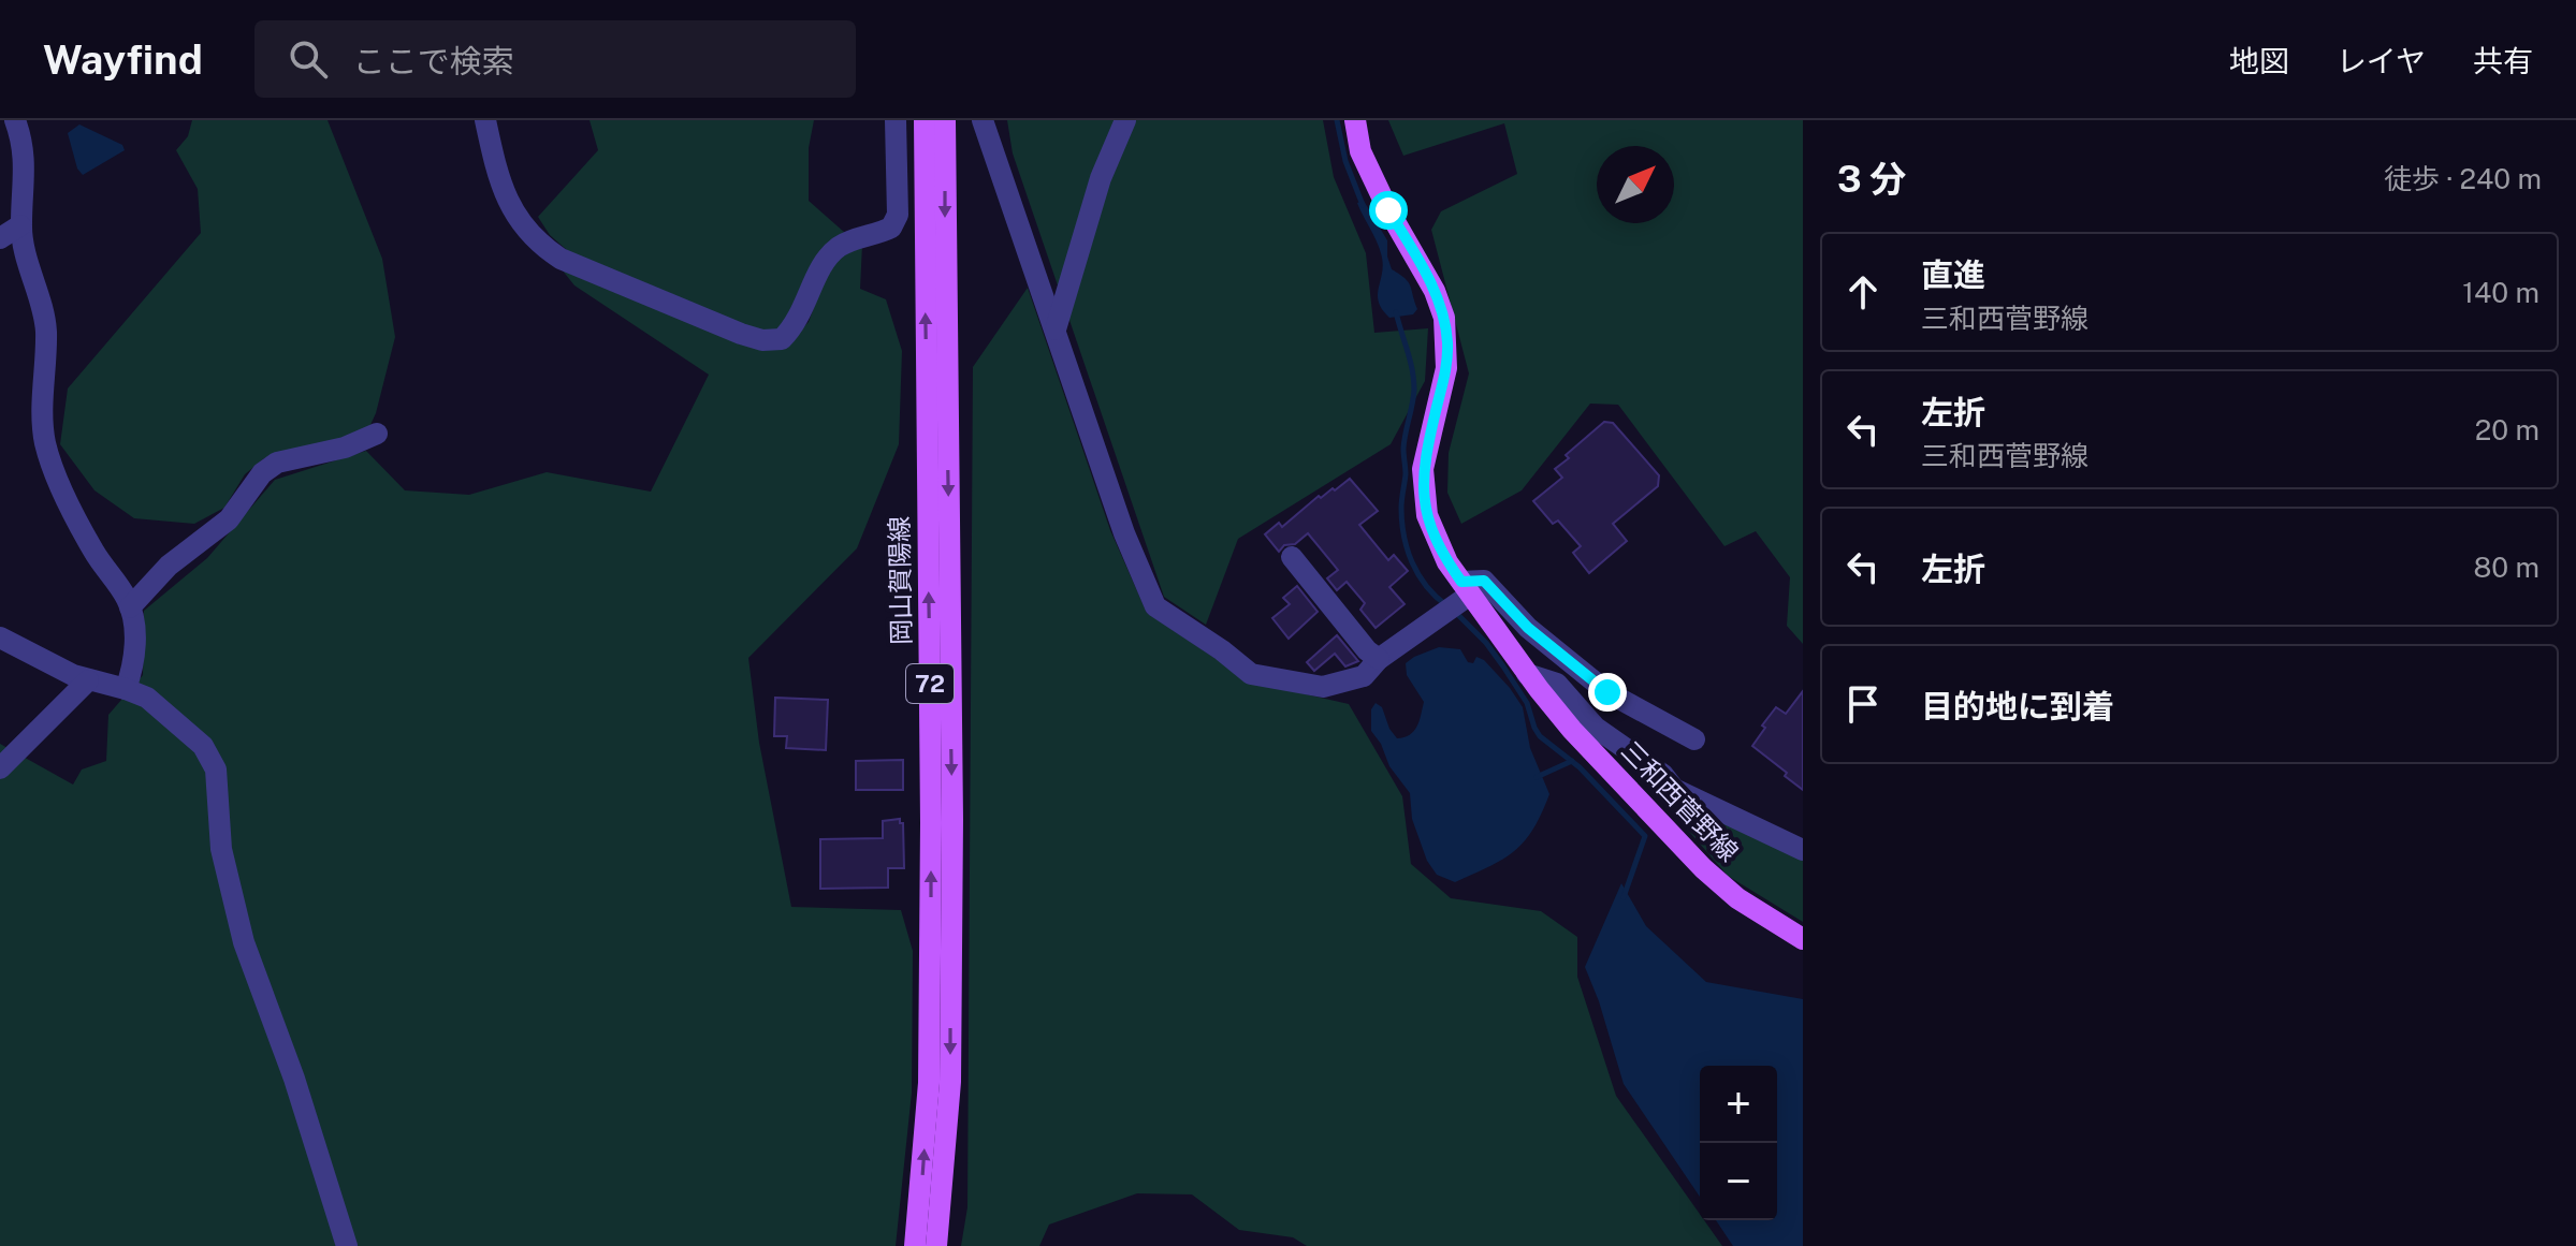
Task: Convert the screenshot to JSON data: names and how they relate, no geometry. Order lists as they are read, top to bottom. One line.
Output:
{"streets":{"main road":["岡山賀陽線","72","三和西菅野線"]},"north":"top right","page":{"header":"Wayfind","search":"ここで検索","nav":["地図","レイヤ","共有"],"heading":["3 分","徒歩 · 240 m"],"list":[["直進","三和西菅野線","140 m"],["左折","三和西菅野線","20 m"],["左折","80 m"],"目的地に到着"],"map_buttons":["+","−"]}}
